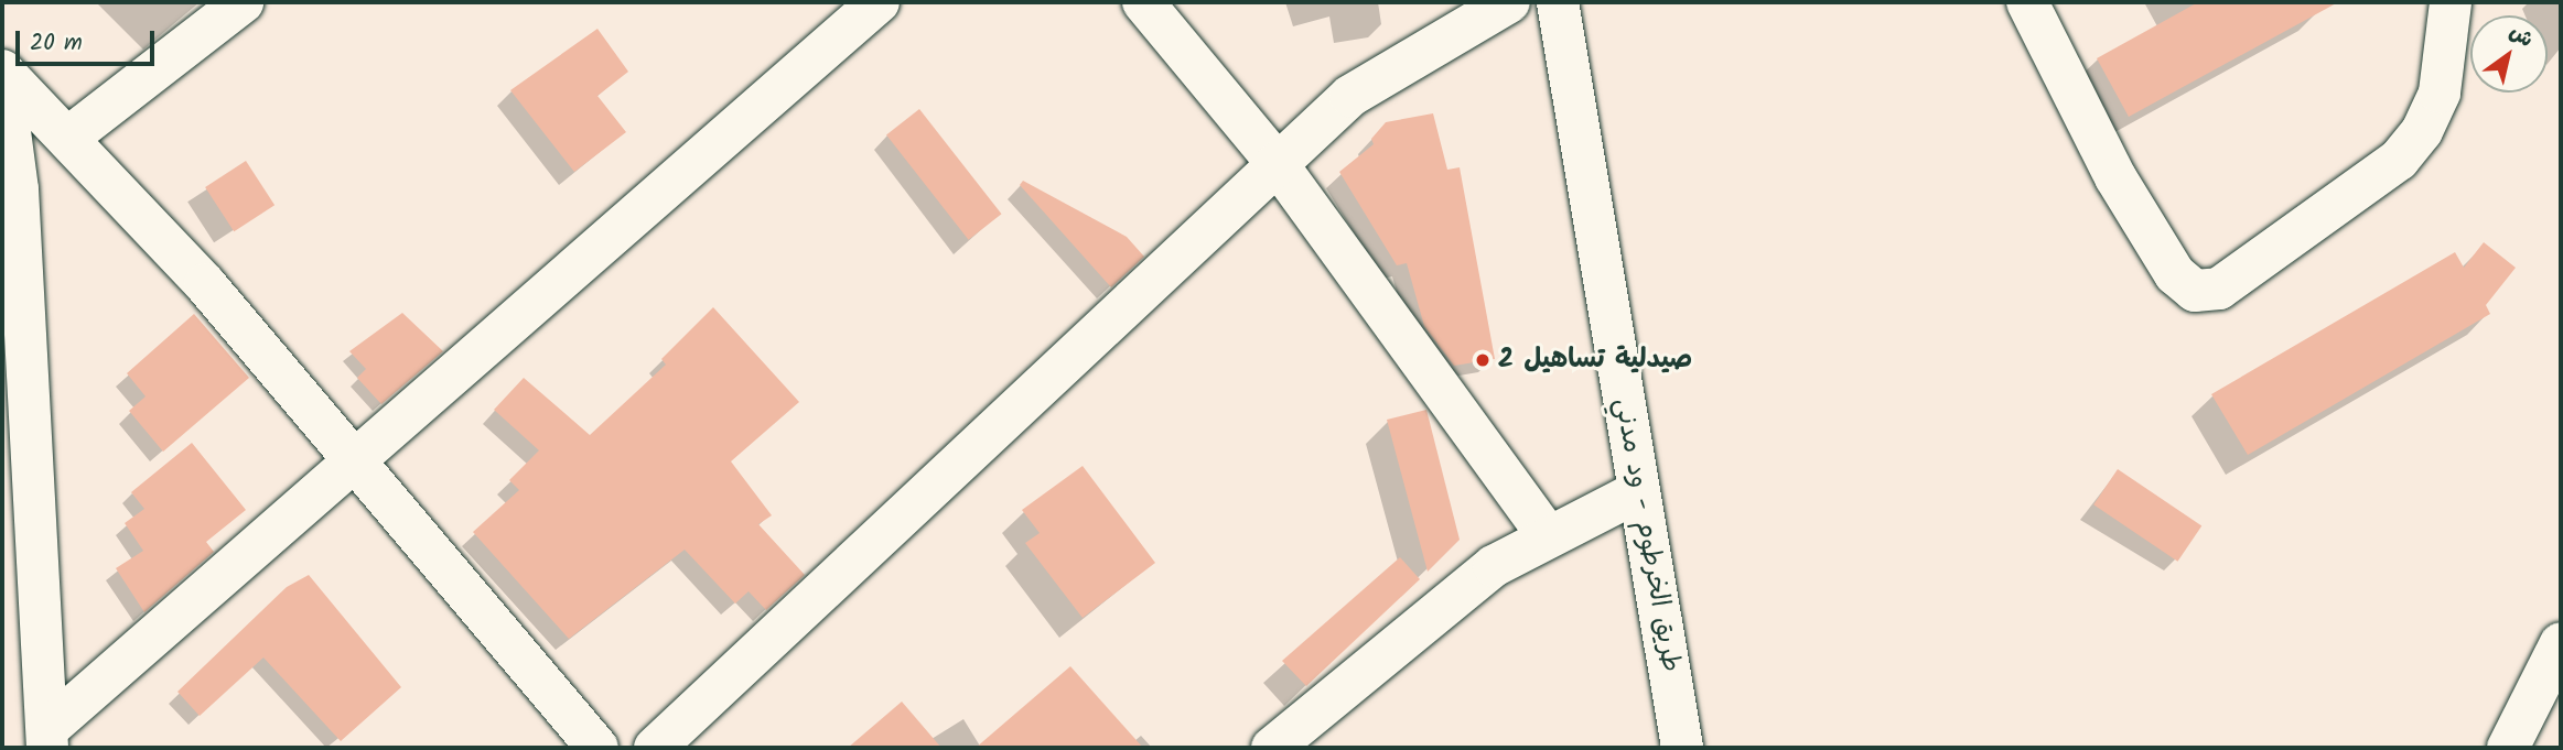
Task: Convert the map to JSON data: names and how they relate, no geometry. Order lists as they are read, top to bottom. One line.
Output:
{"streets":{"main road":["طريق الخرطوم - ود مدني"]},"places":["صيدلية تساهيل 2"],"scale_bar":"20 m","north":"top right"}
